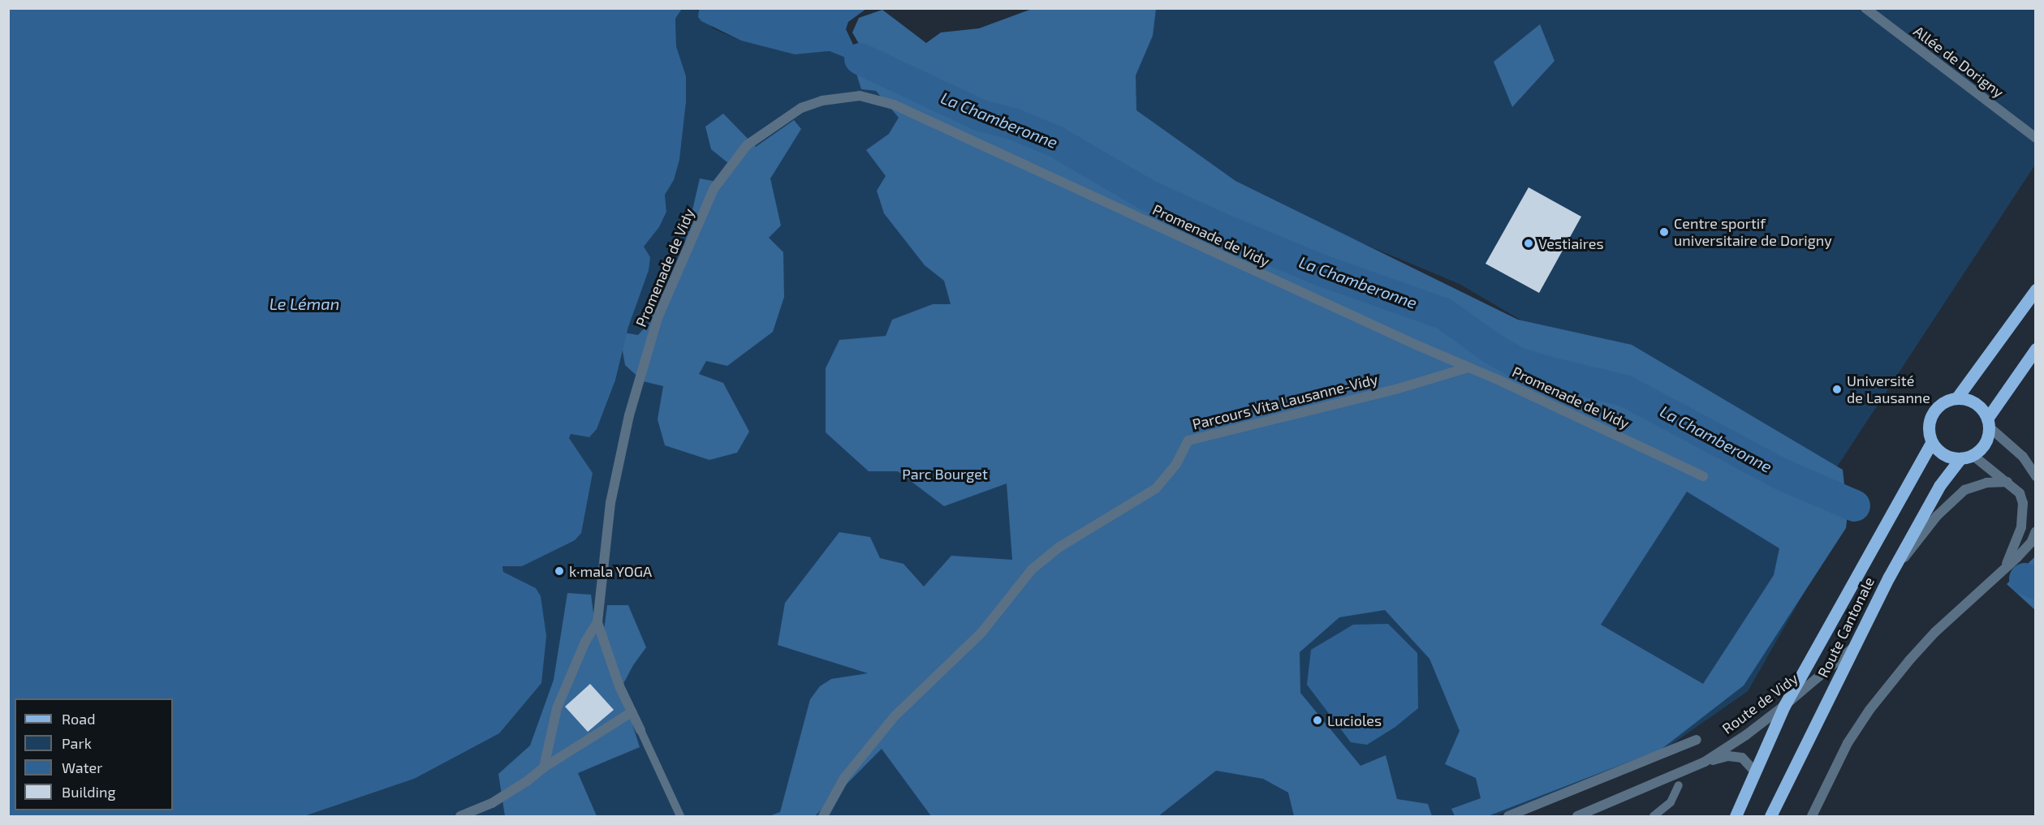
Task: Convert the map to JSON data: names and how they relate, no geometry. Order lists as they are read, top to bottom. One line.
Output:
{"streets":{"main road":["Route Cantonale"],"street":["Allée de Dorigny","Promenade de Vidy","Parcours Vita Lausanne-Vidy","Route de Vidy"]},"crossings":[["Promenade de Vidy","Parcours Vita Lausanne-Vidy"],["Route Cantonale","Route de Vidy"]],"water":["La Chamberonne","Le Léman"],"parks":["Parc Bourget"],"places":["Centre sportif universitaire de Dorigny","Vestiaires","Université de Lausanne","k·mala YOGA","Lucioles"],"legend":["Road","Park","Water","Building"]}
